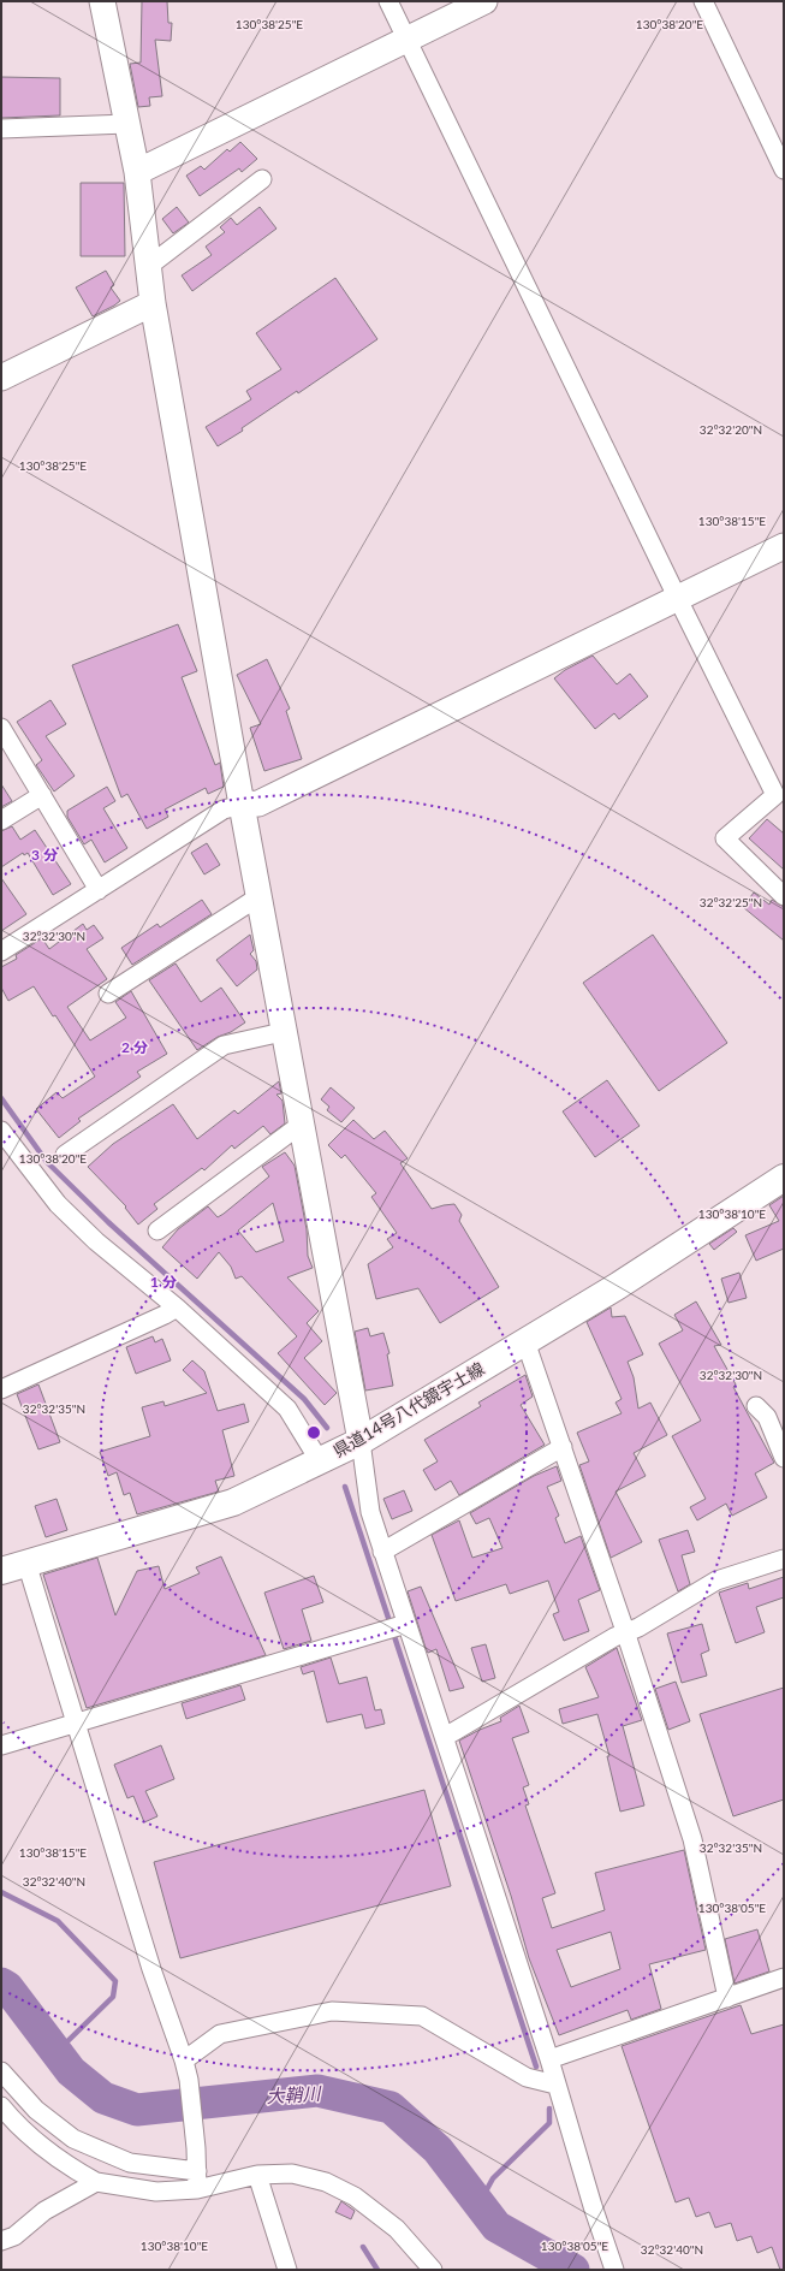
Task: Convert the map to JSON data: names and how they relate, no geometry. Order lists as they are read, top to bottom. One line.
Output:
{"streets":{"main road":["県道14号八代鏡宇土線"]},"water":["大鞘川"],"coordinates":["130°38'25\"E","130°38'20\"E","32°32'20\"N","130°38'15\"E","32°32'25\"N","32°32'30\"N","130°38'10\"E","32°32'35\"N","32°32'40\"N","130°38'05\"E"],"rings":["3 分","2 分","1 分"]}
